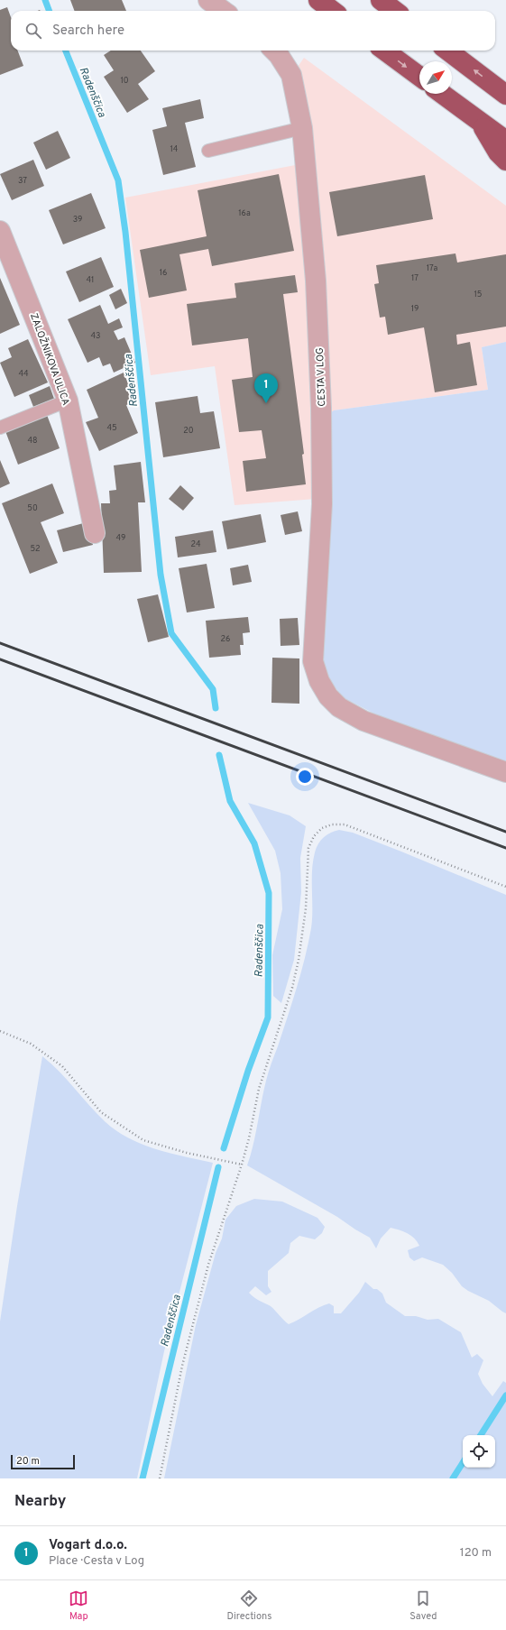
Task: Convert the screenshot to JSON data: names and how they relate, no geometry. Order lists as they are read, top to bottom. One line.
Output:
{"streets":{"street":["ZALOŽNIKOVA ULICA","CESTA V LOG"]},"water":["Radenščica"],"house_numbers":["10","14","37","16a","39","17a","16","17","41","15","19","43","44","45","20","48","50","49","24","52","26"],"scale_bar":"20 m","north":"top right","page":{"search":"Search here","pins":"1","scale":"20 m","heading":"Nearby","list":[{"mark":"1","name":"Vogart d.o.o.","note":"Place · Cesta v Log","value":"120 m"}],"nav":["Map","Directions","Saved"]}}
